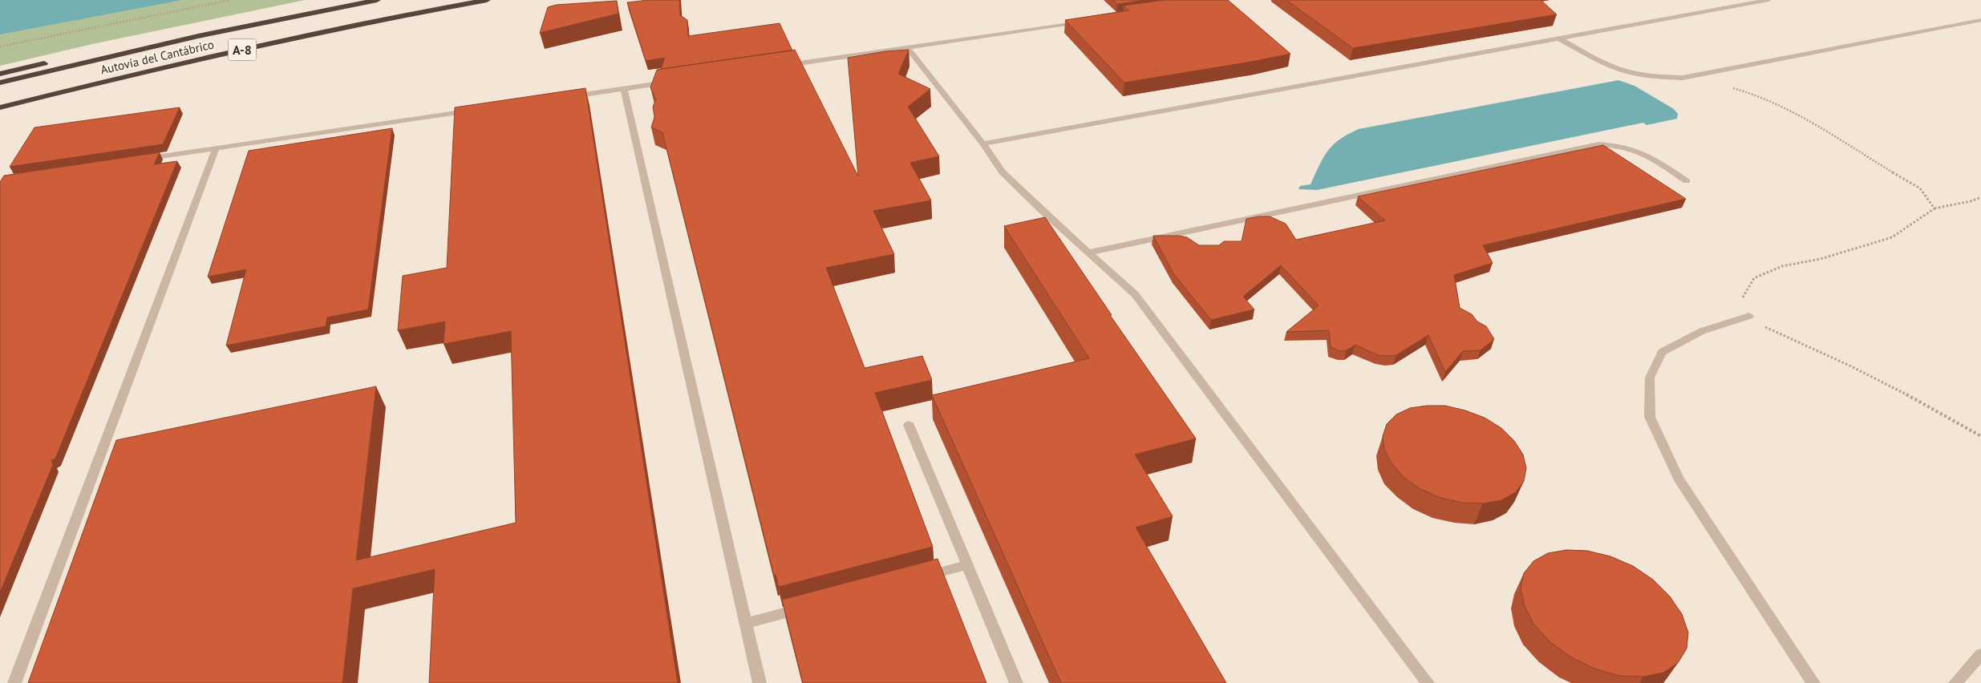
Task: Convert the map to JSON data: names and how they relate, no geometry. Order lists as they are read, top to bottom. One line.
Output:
{"streets":{"highway":["A-8","Autovía del Cantábrico"]}}
